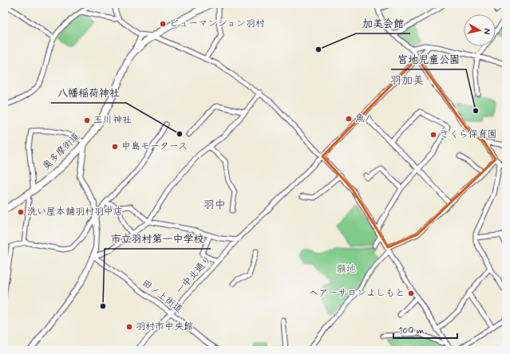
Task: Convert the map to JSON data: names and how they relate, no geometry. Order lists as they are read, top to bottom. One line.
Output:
{"streets":{"main road":["奥多摩街道"],"street":["一中北通り","田ノ上街道"]},"crossings":[["一中北通り","田ノ上街道"]],"districts":["羽加美","羽中"],"parks":["願地"],"places":["ビューマンション羽村","加美会館","宮地児童公園","魚八","玉川神社","八幡稲荷神社","さくら保育園","中島モータース","洗い屋本舗羽村羽中店","ヘアーサロンよしもと","市立羽村第一中学校","羽村市中央館"],"scale_bar":"100 m","north":"right"}
